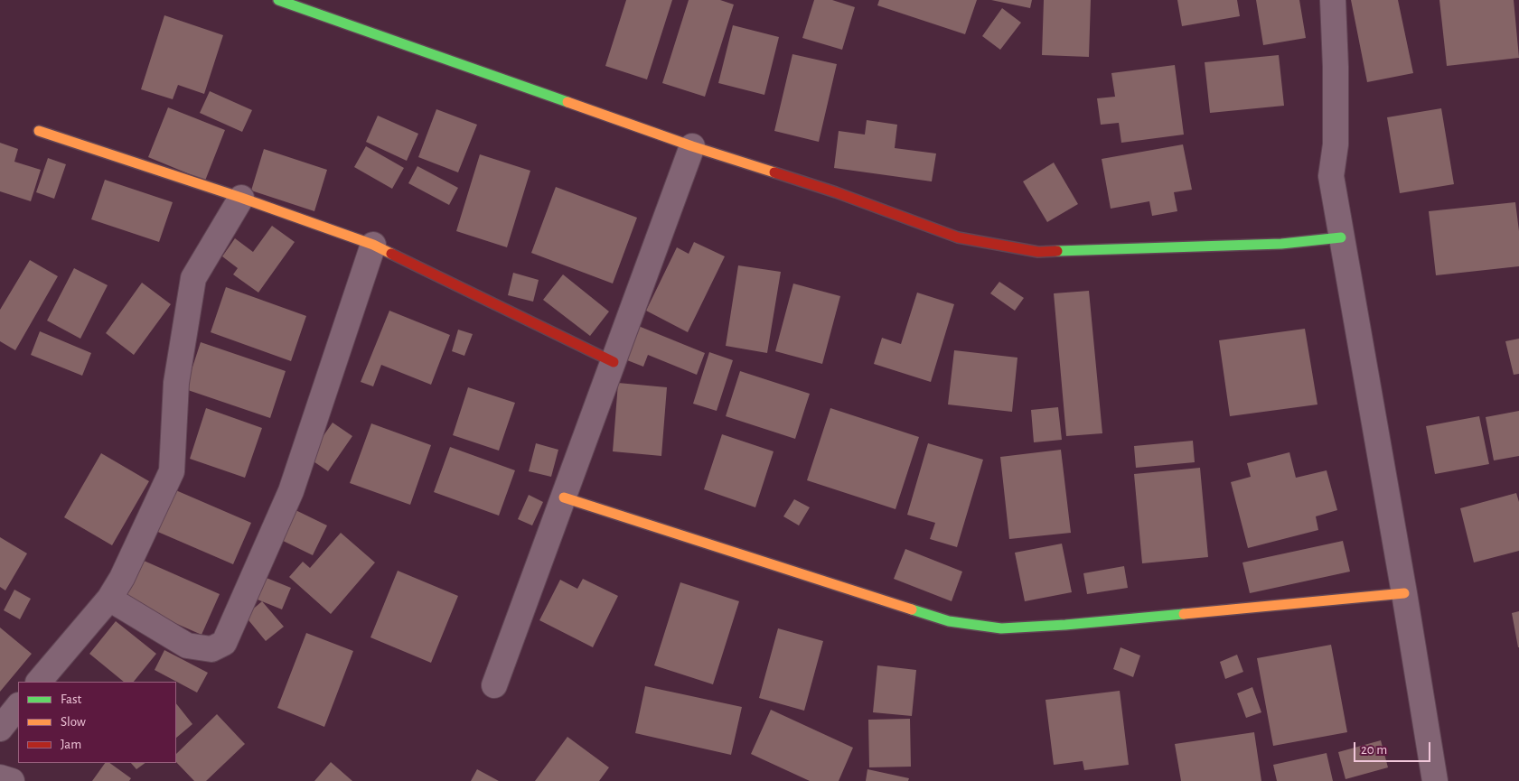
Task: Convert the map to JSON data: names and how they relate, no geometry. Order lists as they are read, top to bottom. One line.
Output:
{"legend":["Fast","Slow","Jam"],"scale_bar":"20 m"}
